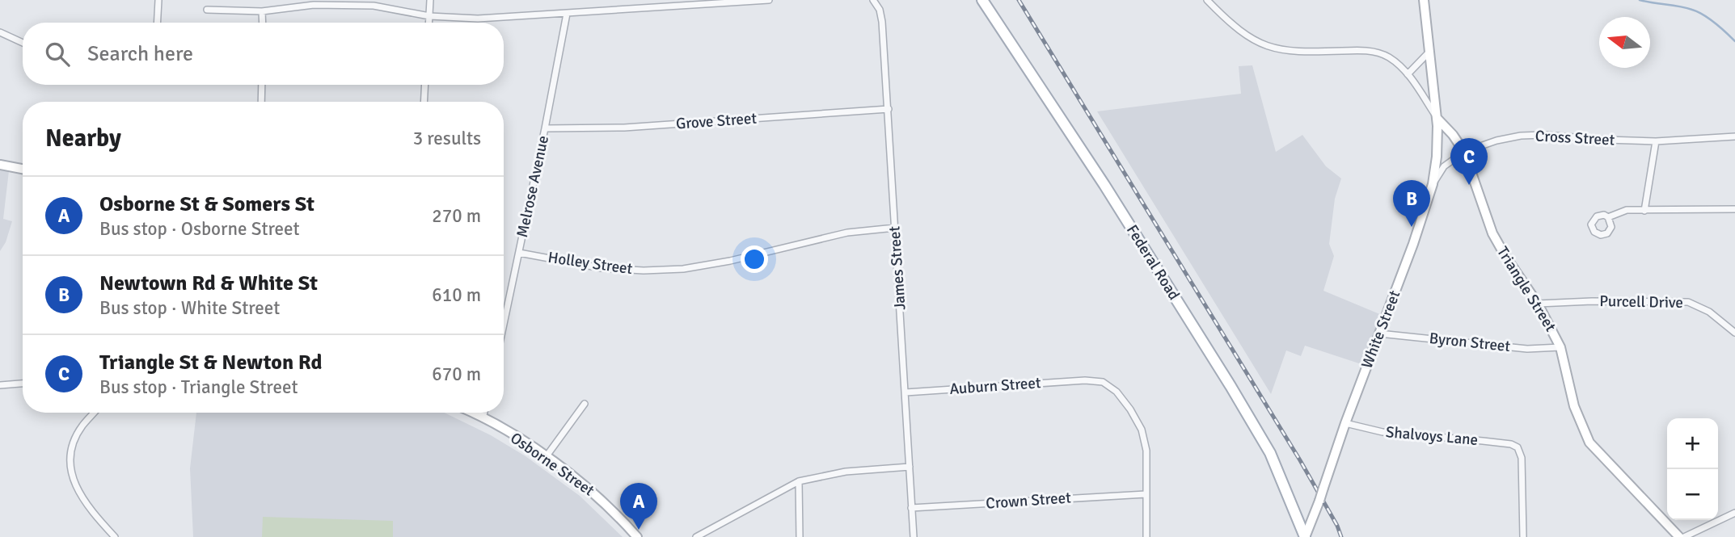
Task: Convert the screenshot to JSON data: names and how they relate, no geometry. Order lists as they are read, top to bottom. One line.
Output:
{"streets":{"main road":["Federal Road","Triangle Street","White Street","Osborne Street"],"street":["Grove Street","Cross Street","Melrose Avenue","Holley Street","James Street","Purcell Drive","Byron Street","Auburn Street","Shalvoys Lane","Crown Street"]},"crossings":[["Grove Street","Melrose Avenue"],["Grove Street","James Street"],["Cross Street","Triangle Street"],["Cross Street","White Street"],["Melrose Avenue","Holley Street"],["Federal Road","White Street"],["Holley Street","James Street"],["James Street","Auburn Street"],["James Street","Crown Street"],["Triangle Street","Purcell Drive"],["Triangle Street","White Street"],["Triangle Street","Byron Street"],["White Street","Byron Street"],["White Street","Shalvoys Lane"],["Auburn Street","Crown Street"]],"north":"left","page":{"search":"Search here","heading":["Nearby","3 results"],"pins":["C","B","A"],"list":[{"mark":"A","name":"Osborne St & Somers St","note":"Bus stop · Osborne Street","value":"270 m"},{"mark":"B","name":"Newtown Rd & White St","note":"Bus stop · White Street","value":"610 m"},{"mark":"C","name":"Triangle St & Newton Rd","note":"Bus stop · Triangle Street","value":"670 m"}],"map_buttons":["+","−"]}}
